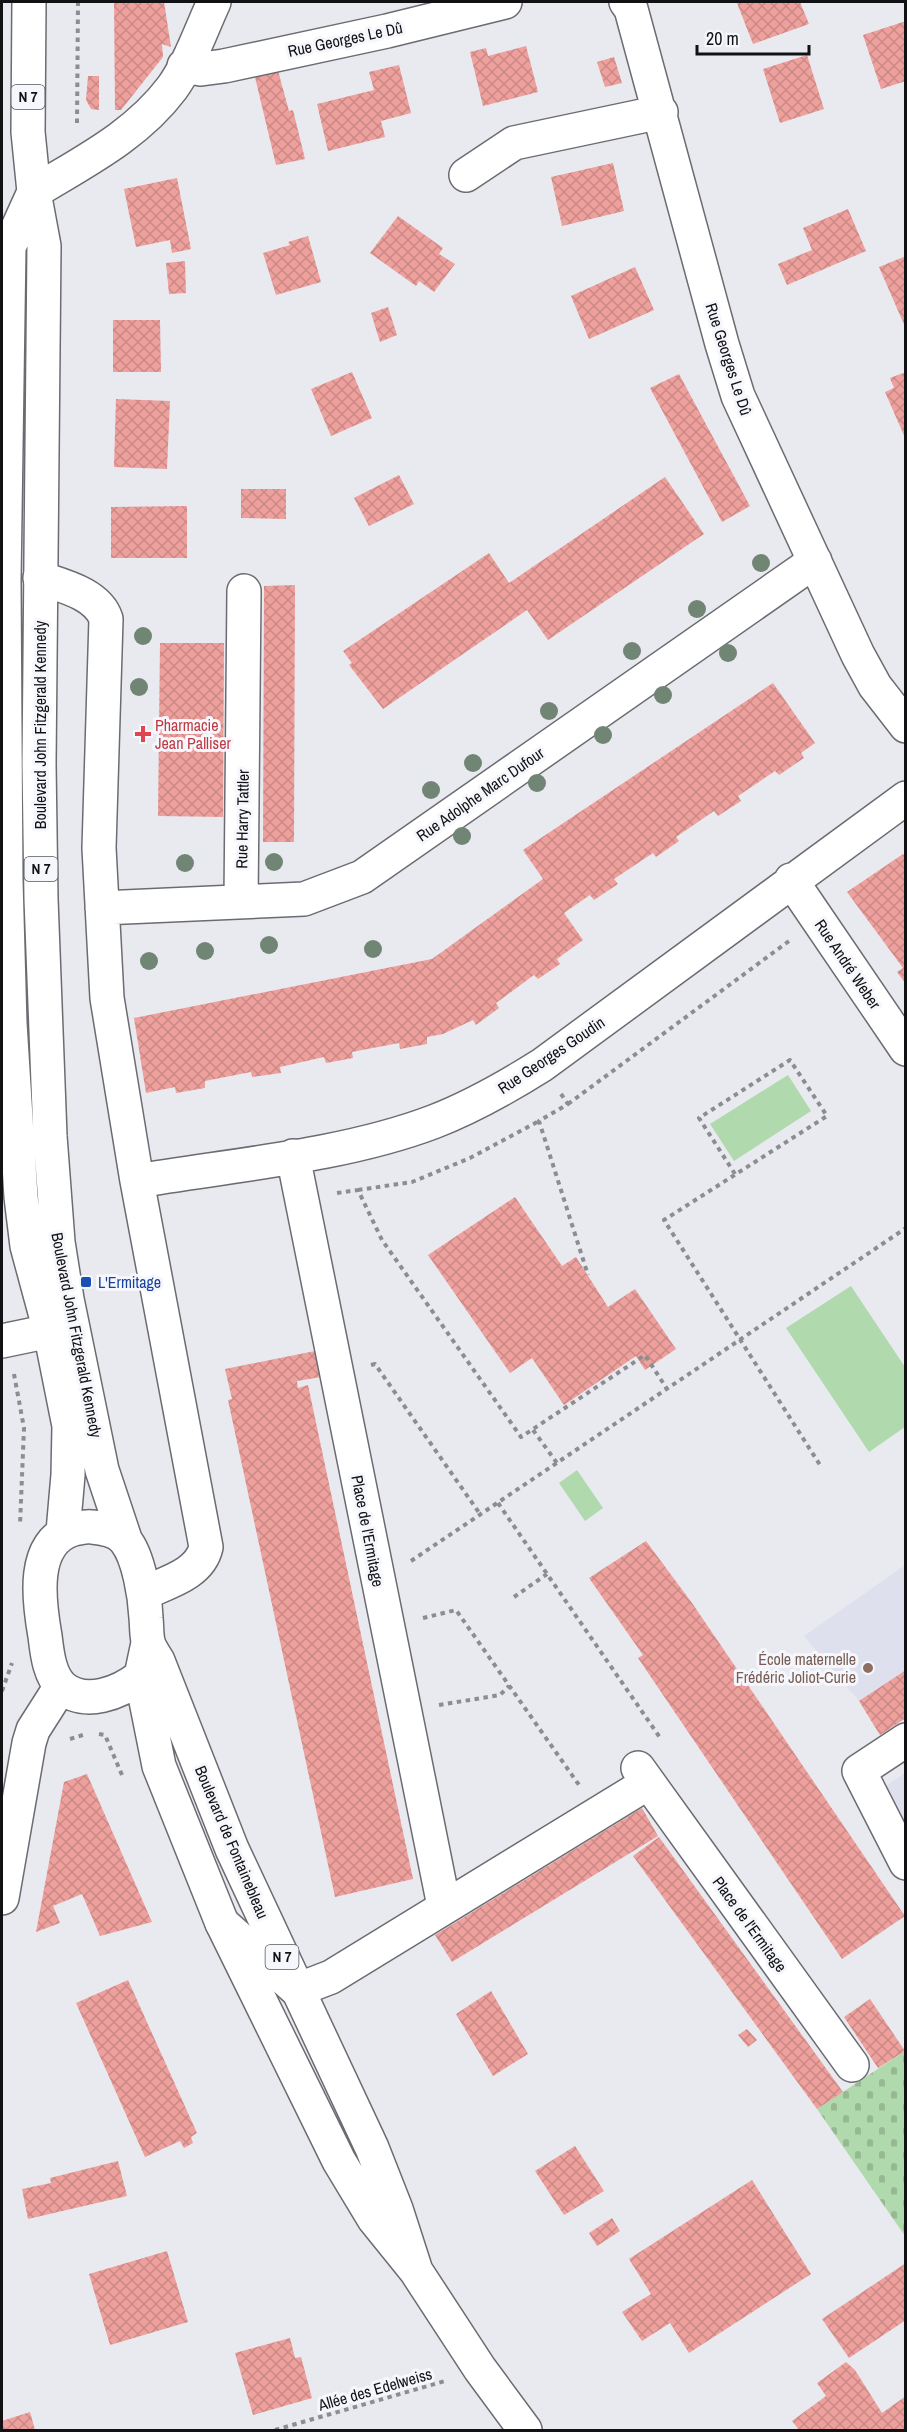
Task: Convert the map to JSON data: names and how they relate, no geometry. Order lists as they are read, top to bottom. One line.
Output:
{"streets":{"main road":["Rue Georges Le Dû","N 7","Boulevard John Fitzgerald Kennedy","Rue Adolphe Marc Dufour","Rue Harry Tattler","Rue André Weber","Rue Georges Goudin","Place de l'Ermitage","Boulevard de Fontainebleau"],"path":["Allée des Edelweiss"]},"crossings":[["Rue Georges Le Dû","Rue Adolphe Marc Dufour"],["Boulevard John Fitzgerald Kennedy","Boulevard de Fontainebleau"],["Rue Adolphe Marc Dufour","Rue Harry Tattler"],["Rue André Weber","Rue Georges Goudin"],["Rue Georges Goudin","Place de l'Ermitage"],["Place de l'Ermitage","Boulevard de Fontainebleau"],["Boulevard de Fontainebleau","Allée des Edelweiss"]],"places":{"health":["Pharmacie Jean Palliser"],"transit":["L'Ermitage"],"other":["École maternelle Frédéric Joliot-Curie"]},"scale_bar":"20 m"}
